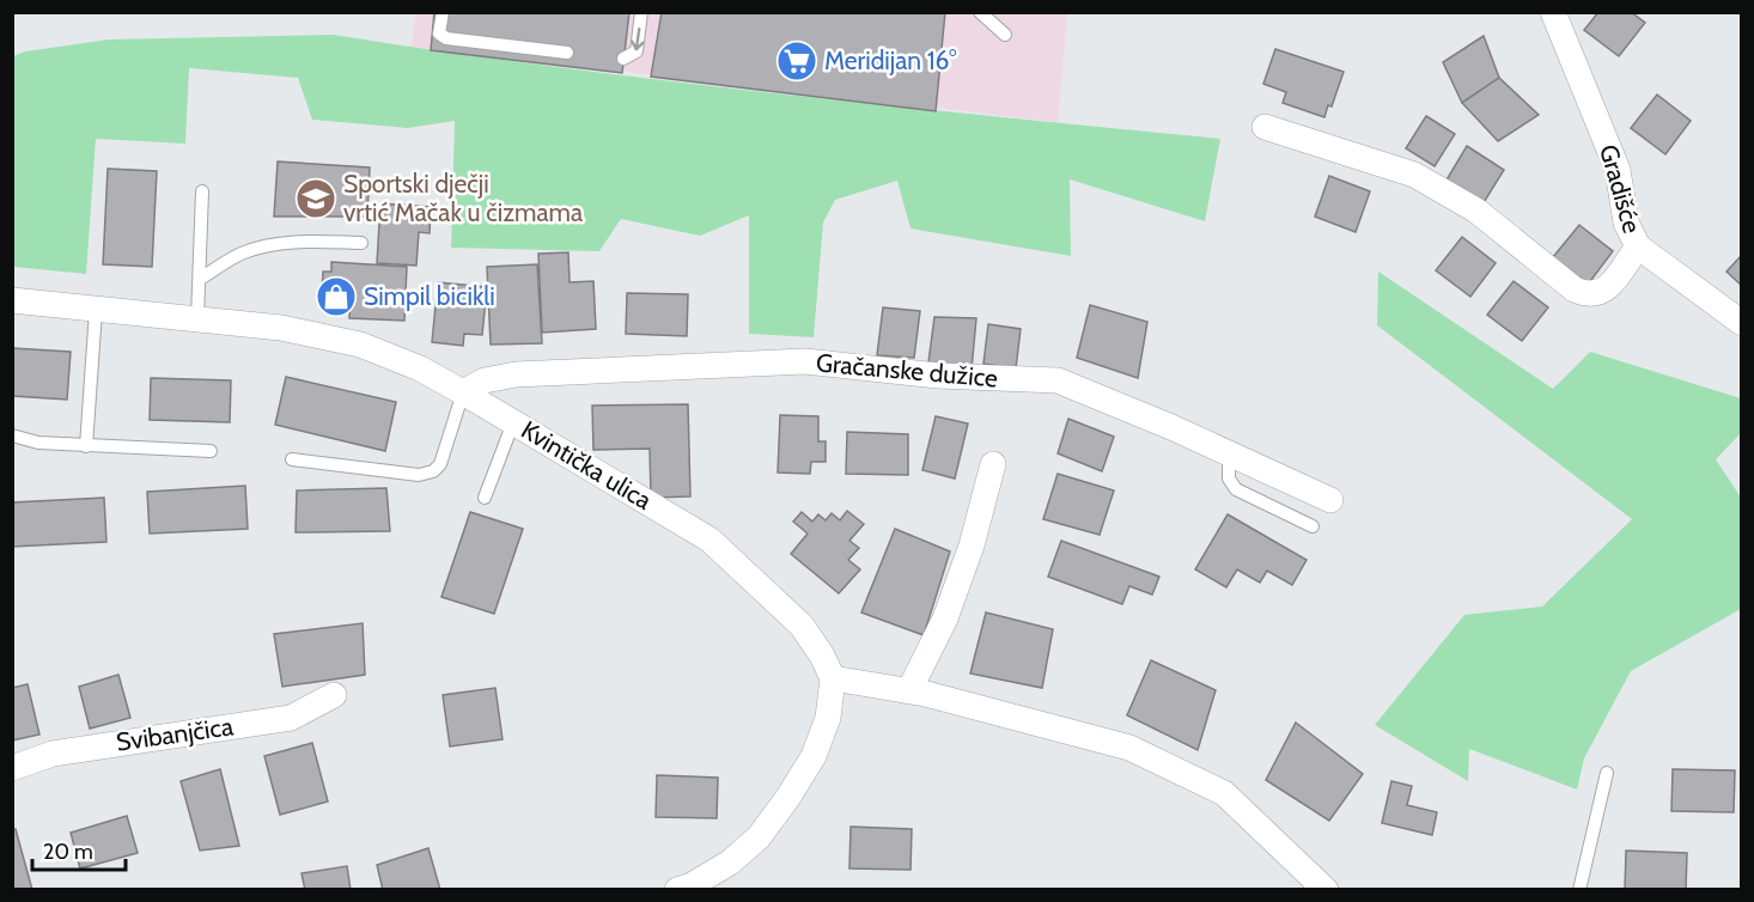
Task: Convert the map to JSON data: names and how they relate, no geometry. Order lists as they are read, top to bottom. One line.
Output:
{"streets":{"street":["Gradišće","Gračanske dužice","Kvintička ulica","Svibanjčica"]},"crossings":[["Gračanske dužice","Kvintička ulica"]],"places":{"supermarket":["Meridijan 16°"],"school or university":["Sportski dječji vrtić Mačak u čizmama"],"shop":["Simpil bicikli"]},"scale_bar":"20 m"}
